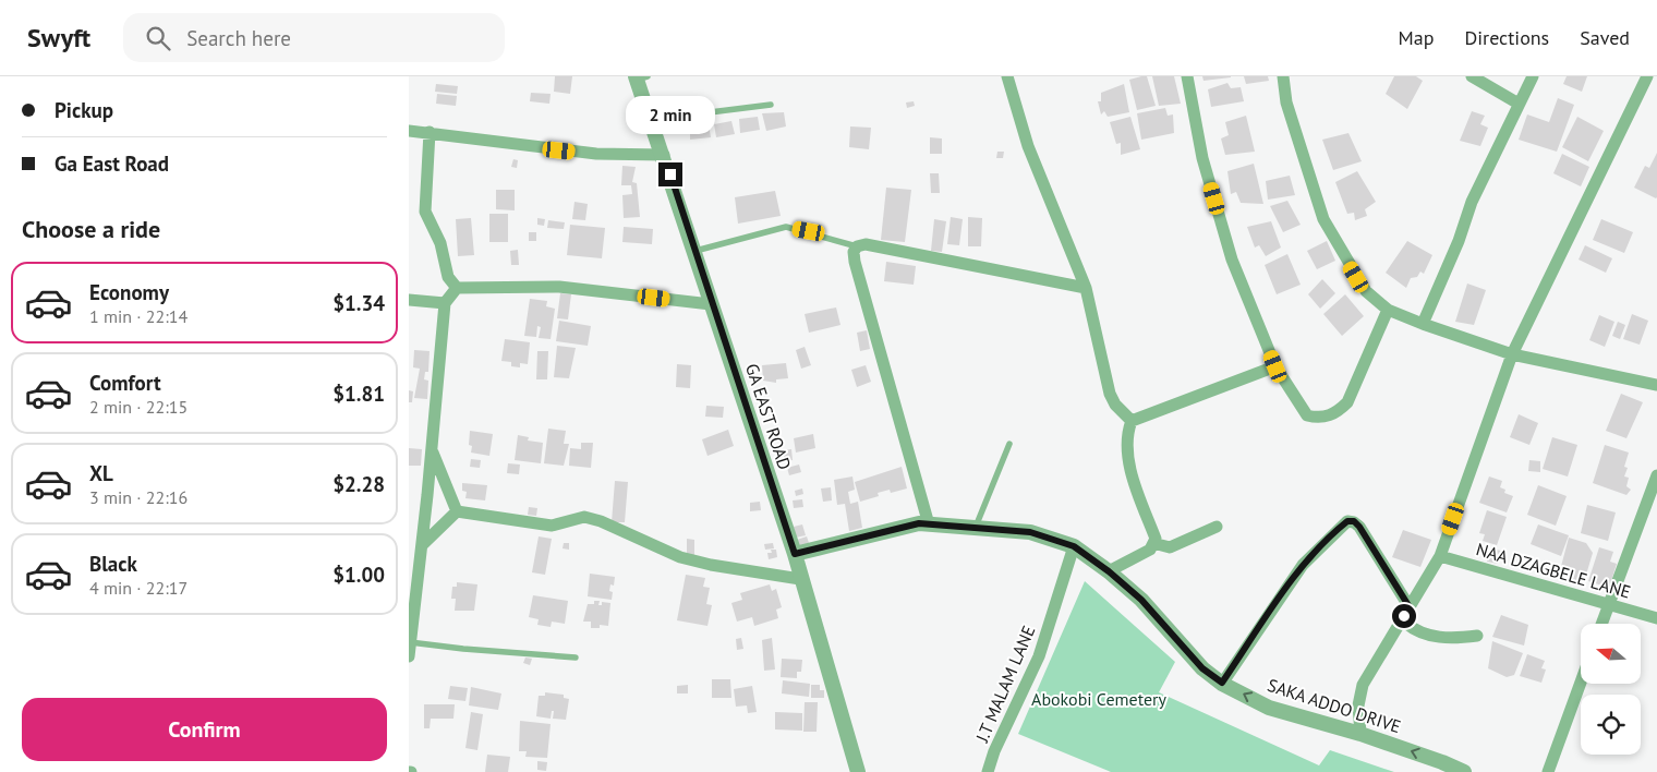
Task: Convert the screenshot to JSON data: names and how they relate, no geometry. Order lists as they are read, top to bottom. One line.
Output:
{"streets":{"street":["GA EAST ROAD","NAA DZAGBELE LANE","J.T MALAM LANE","SAKA ADDO DRIVE"]},"crossings":[["GA EAST ROAD","SAKA ADDO DRIVE"],["J.T MALAM LANE","SAKA ADDO DRIVE"]],"parks":["Abokobi Cemetery"],"north":"left","page":{"header":"Swyft","search":"Search here","nav":["Map","Directions","Saved"],"banner":["Pickup","Ga East Road"],"bubble":"2 min","heading":"Choose a ride","list":[{"name":"Economy","note":"1 min · 22:14","value":"$1.34"},{"name":"Comfort","note":"2 min · 22:15","value":"$1.81"},{"name":"XL","note":"3 min · 22:16","value":"$2.28"},{"name":"Black","note":"4 min · 22:17","value":"$1.00"}],"buttons":"Confirm"}}
